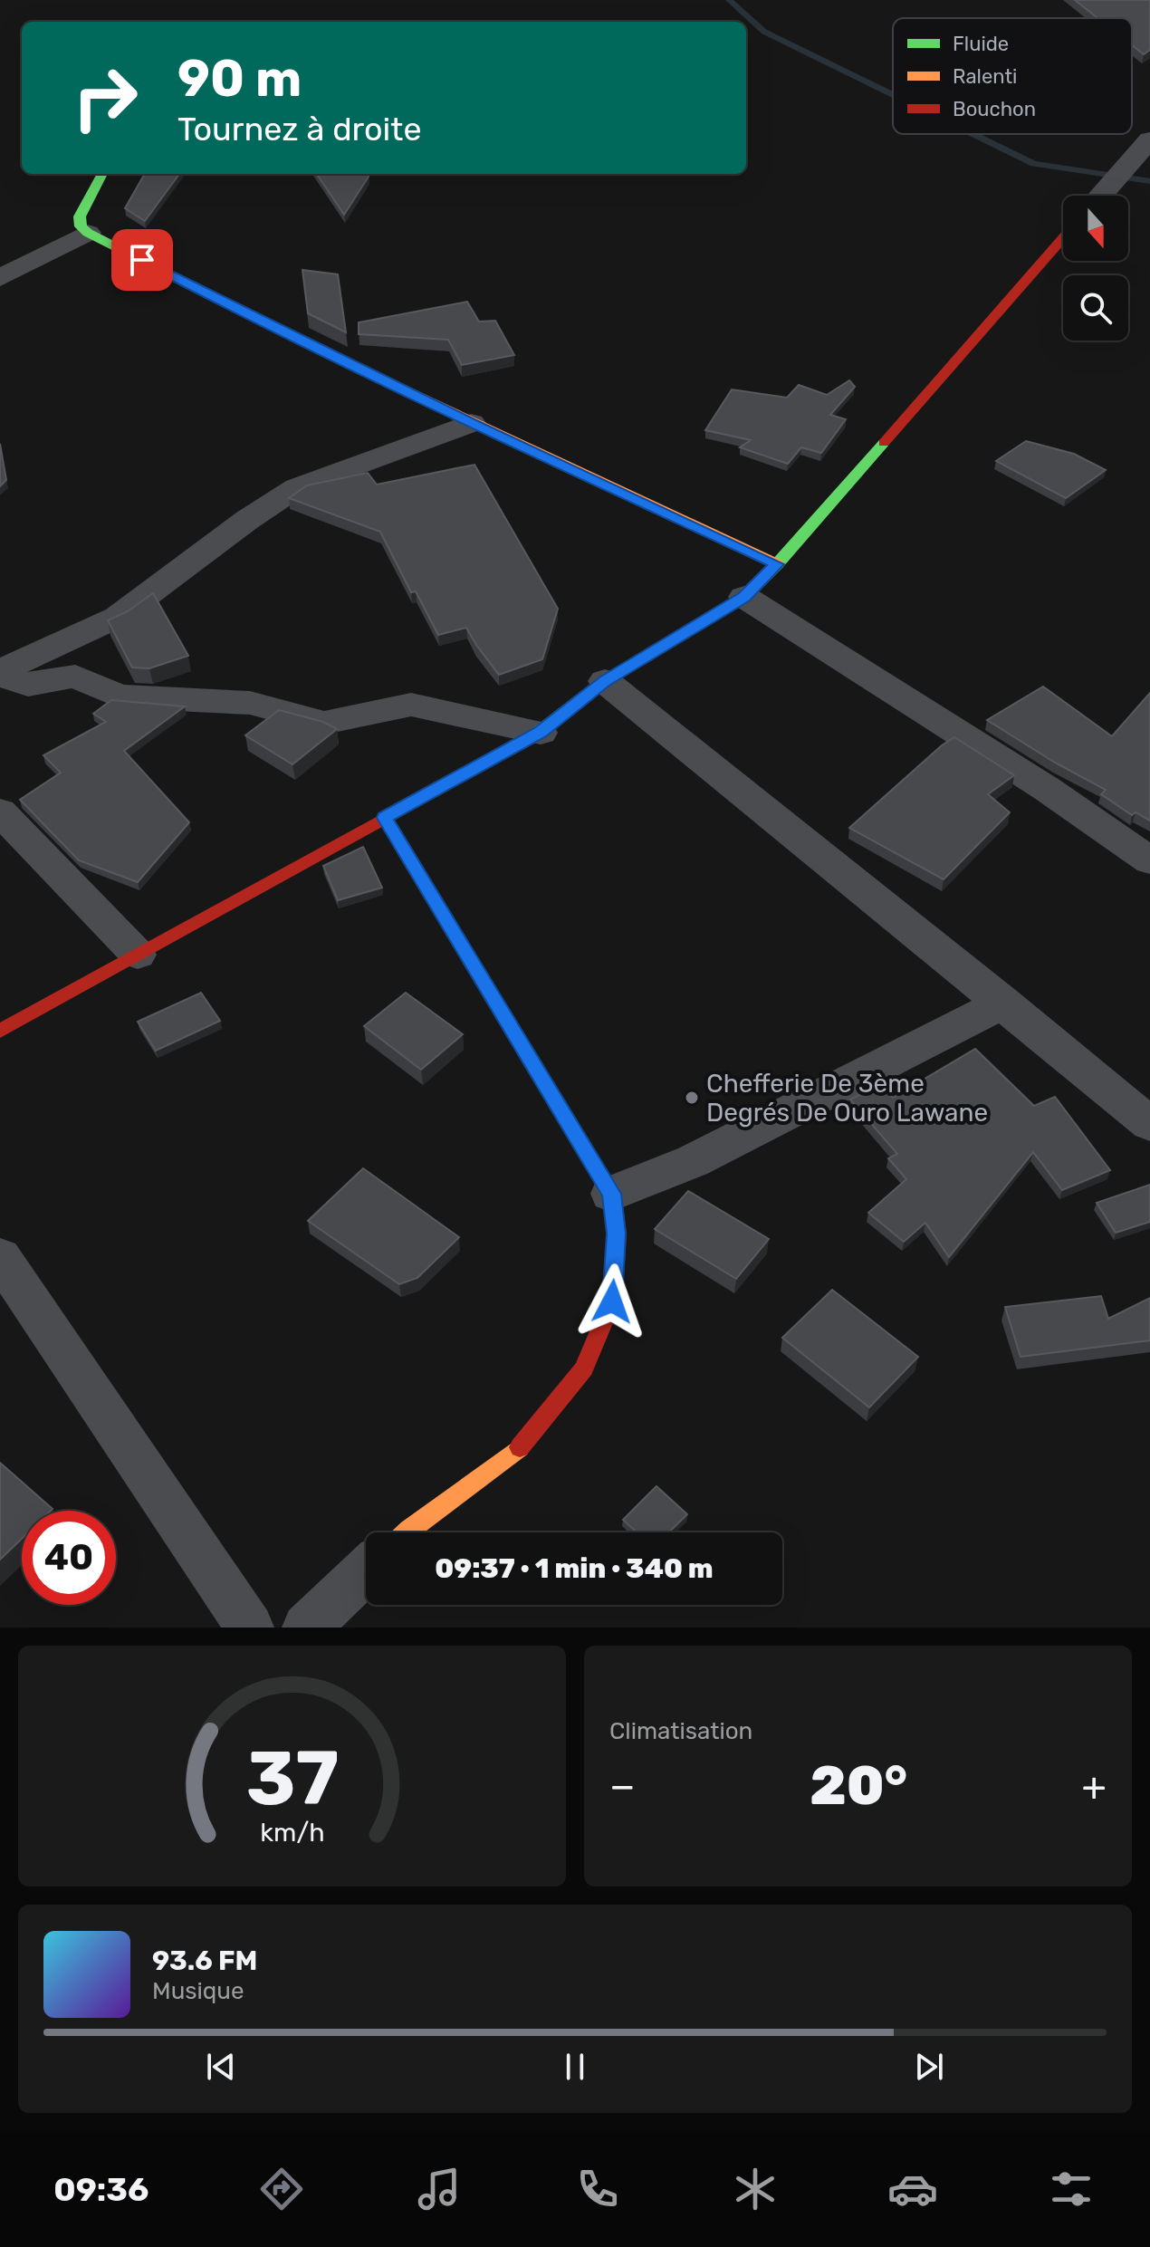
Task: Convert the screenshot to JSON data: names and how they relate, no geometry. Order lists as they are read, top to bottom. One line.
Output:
{"places":["Chefferie De 3ème Degrés De Ouro Lawane"],"legend":["Fluide","Ralenti","Bouchon"],"north":"bottom","page":{"turn":["90 m","Tournez à droite"],"limit":"40","trip":"09:37 · 1 min · 340 m","tile":"Climatisation","heat":["−","20°","+"],"song":["93.6 FM","Musique"],"tabs":"09:36","gauge":["37","km/h"]}}
